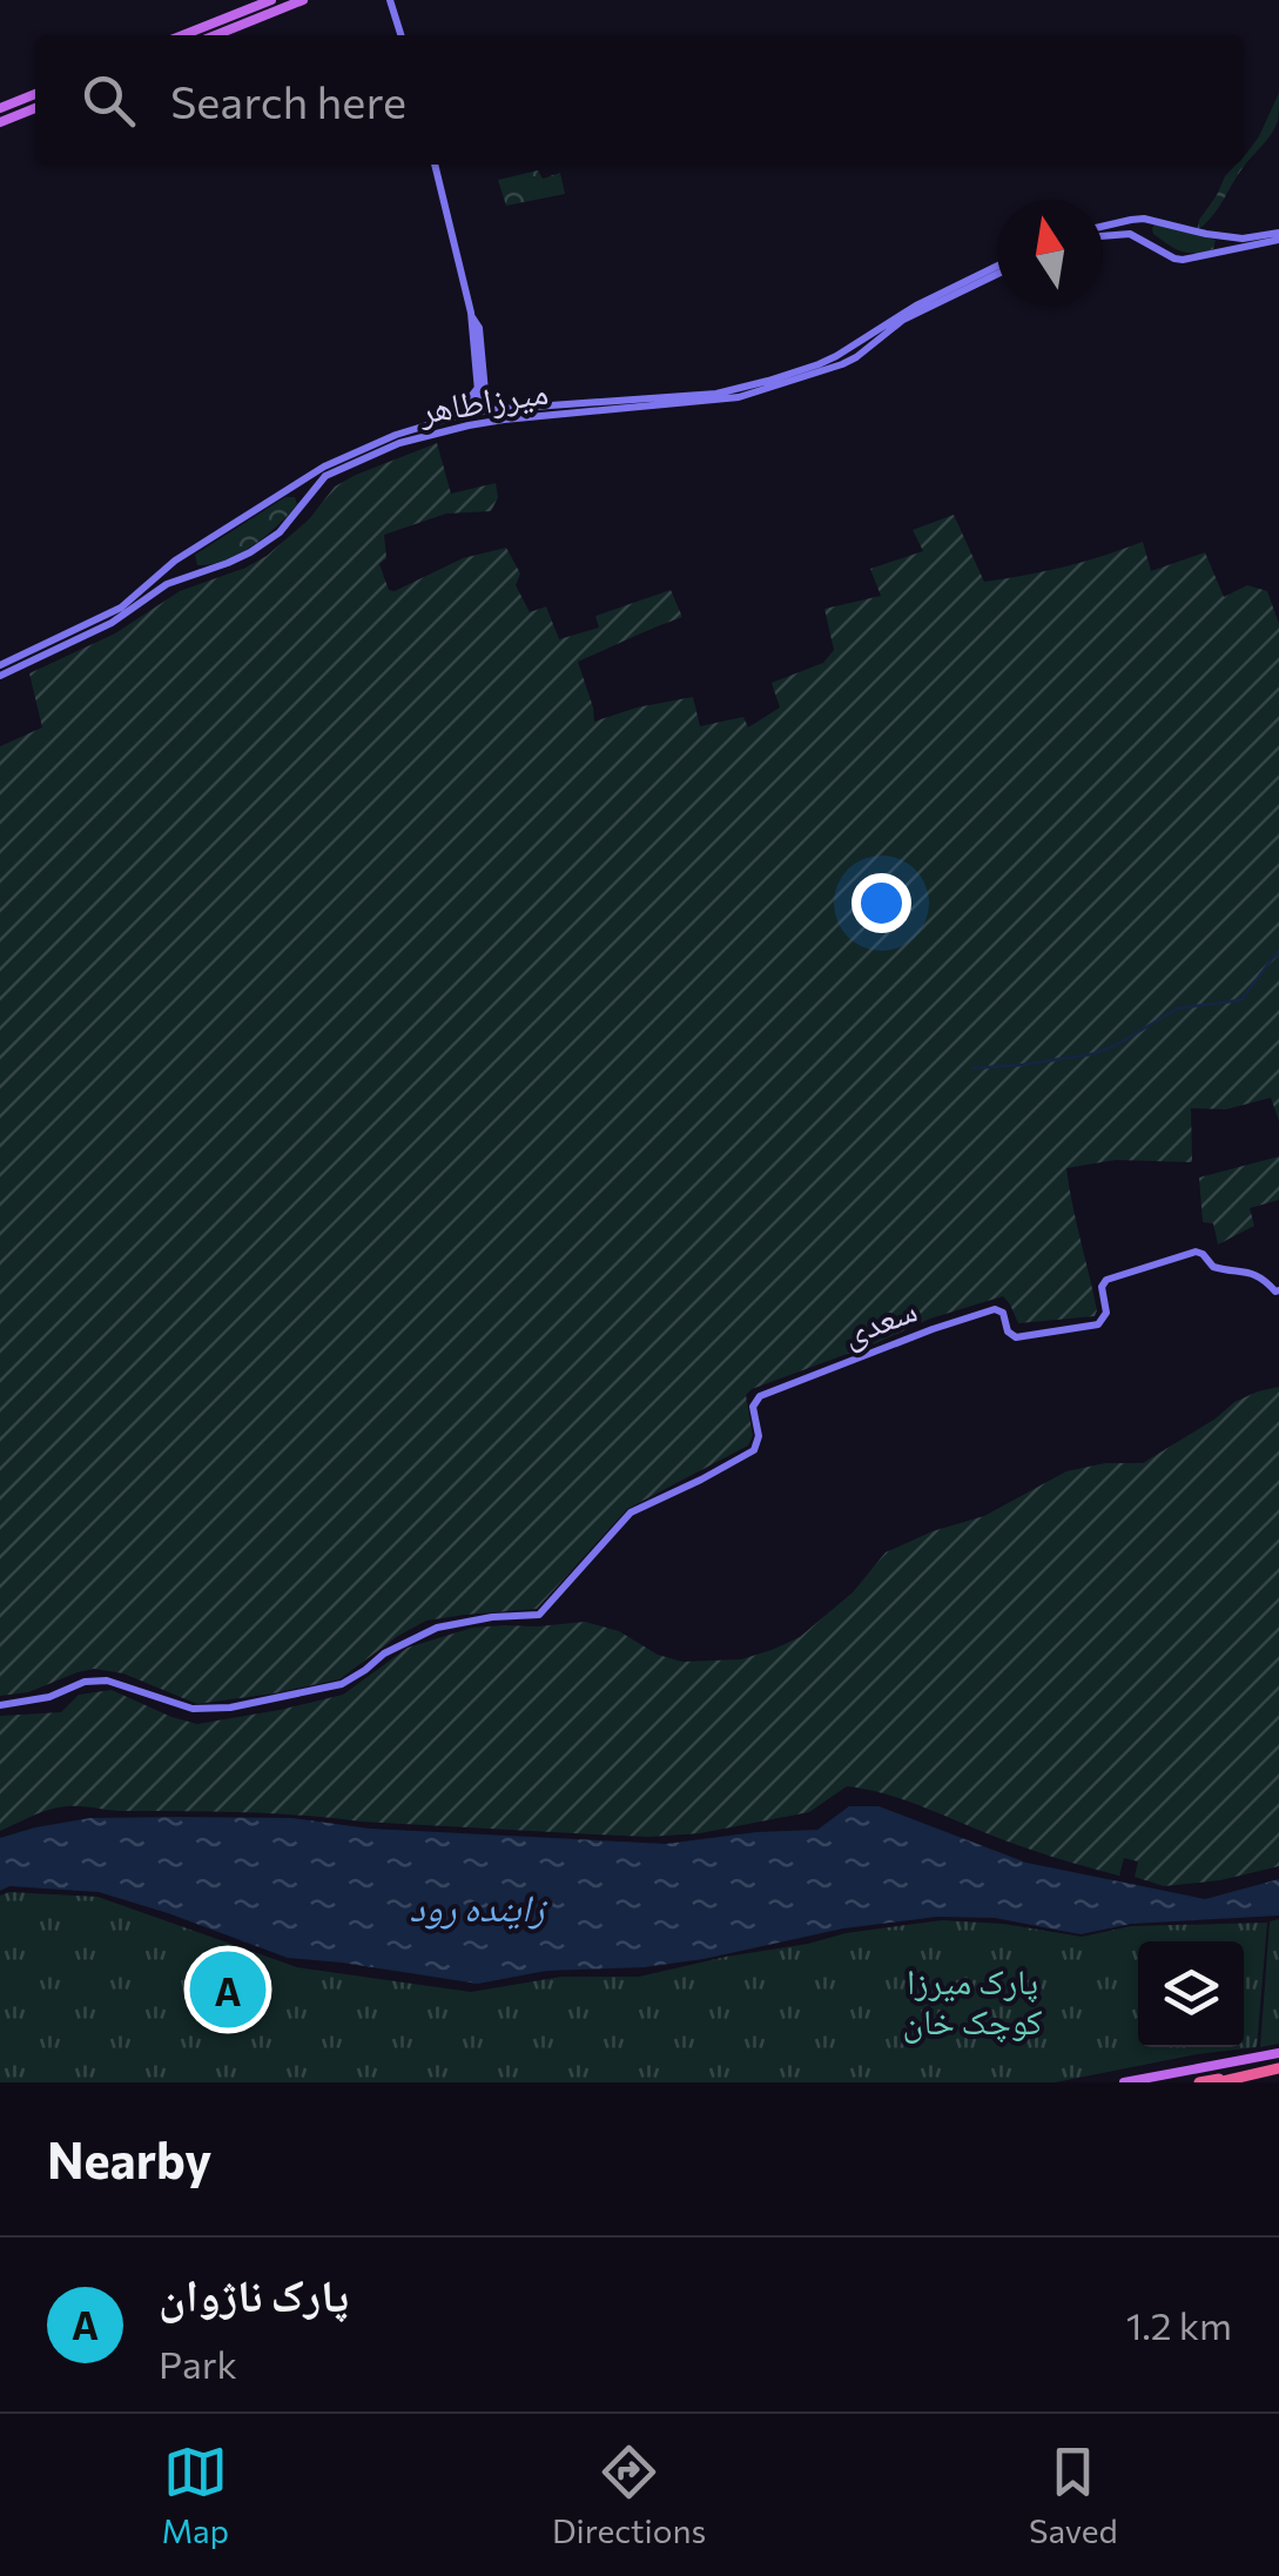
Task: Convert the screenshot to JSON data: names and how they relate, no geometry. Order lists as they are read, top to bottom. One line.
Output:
{"streets":{"main road":["میرزاطاهر","سعدی"]},"water":["زاینده رود"],"parks":["پارک میرزا کوچک خان"],"north":"top","page":{"search":"Search here","pins":"A","heading":"Nearby","list":[{"mark":"A","name":"پارک ناژوان","note":"Park","value":"1.2 km"}],"nav":["Map","Directions","Saved"]}}
